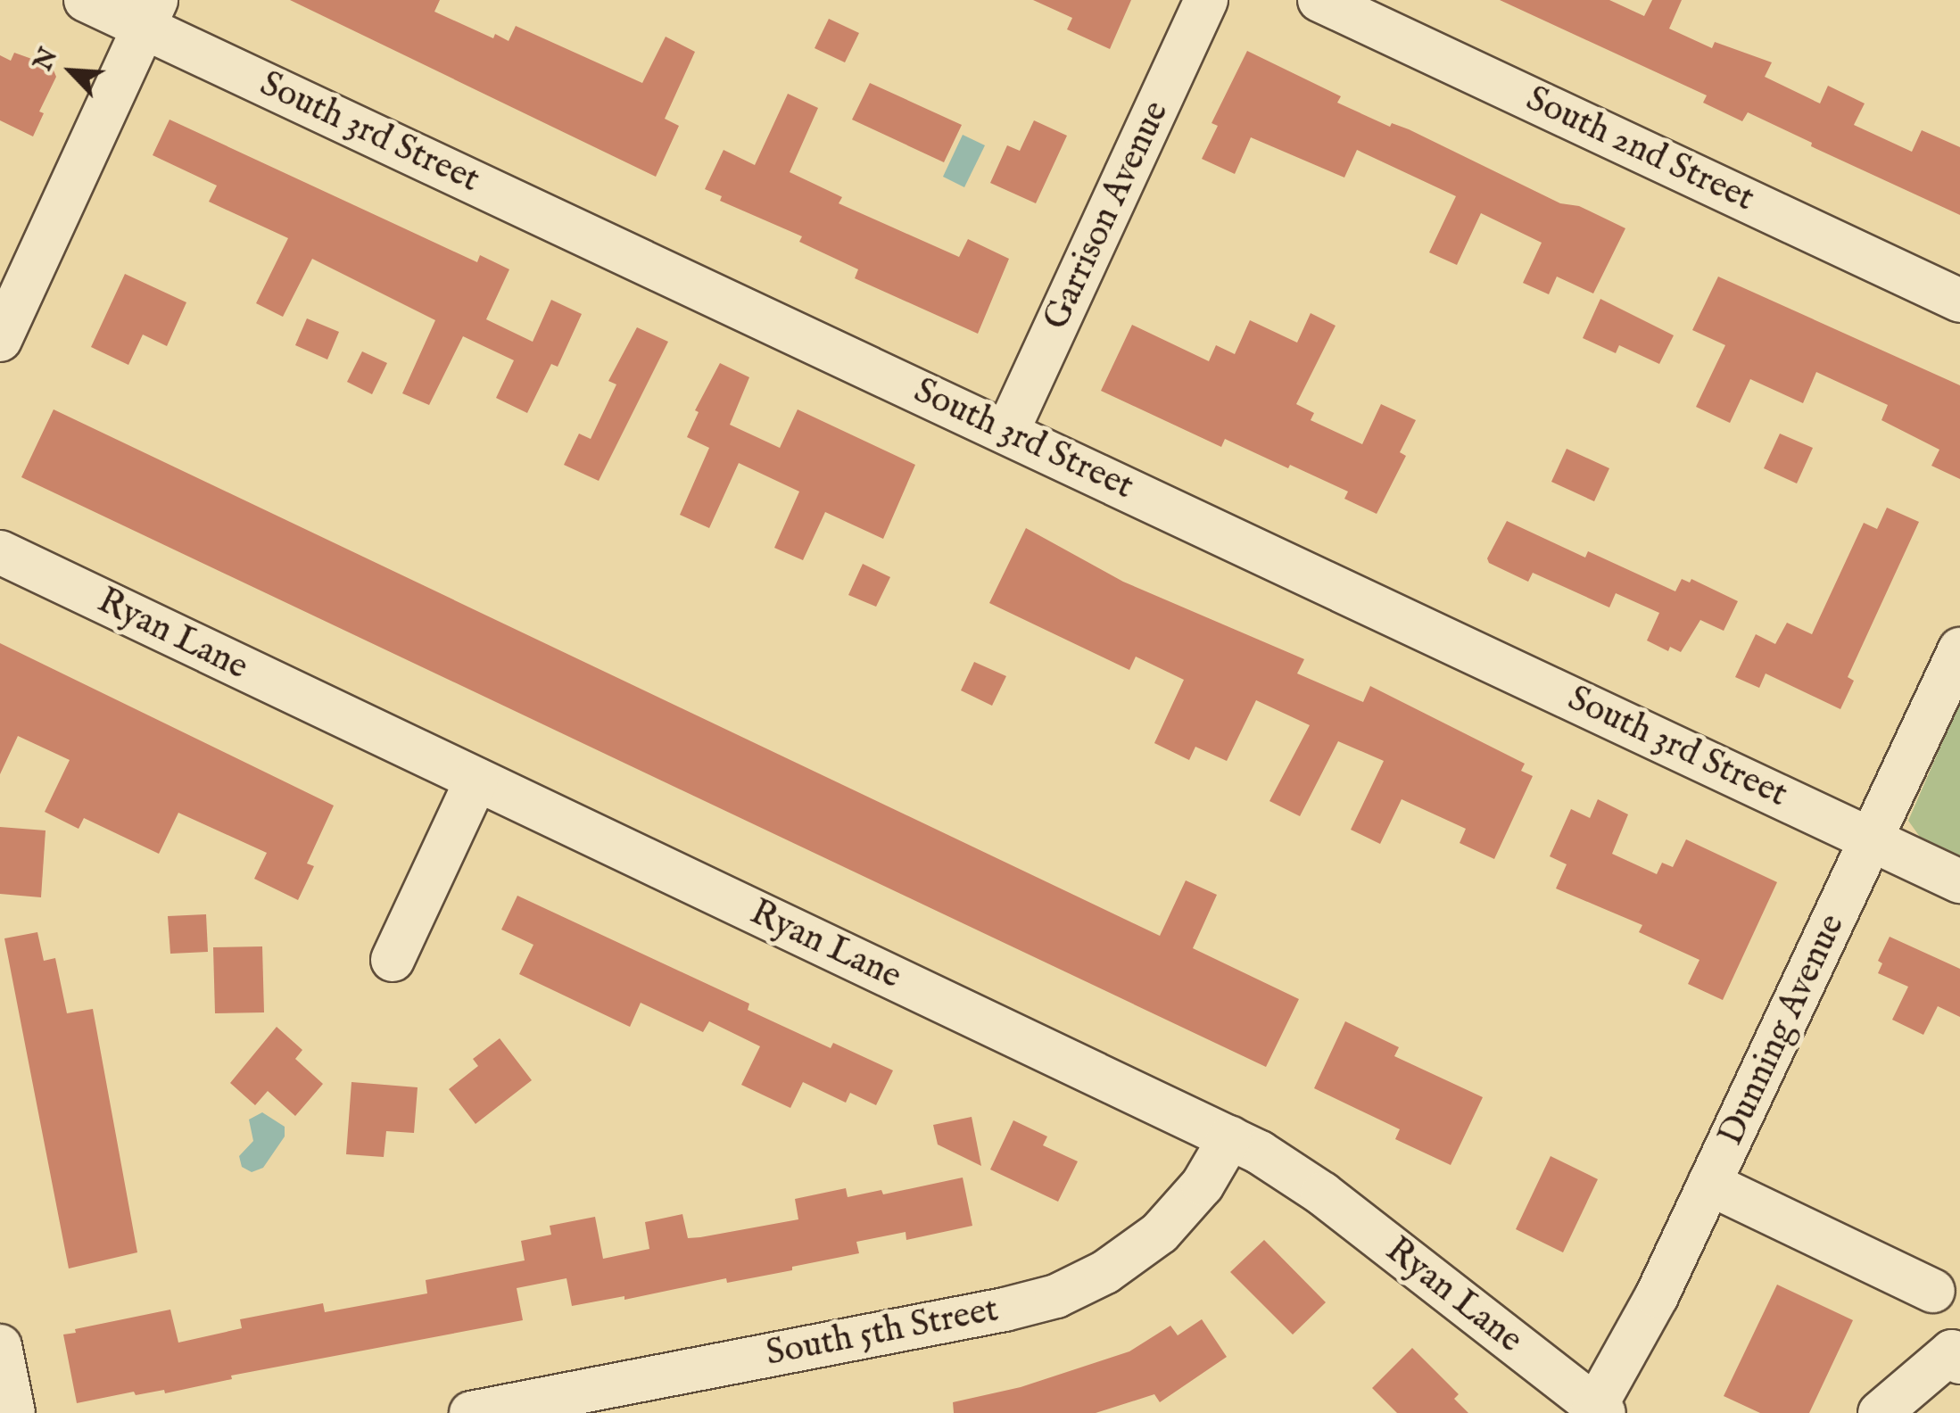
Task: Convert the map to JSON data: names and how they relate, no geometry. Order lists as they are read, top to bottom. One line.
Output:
{"streets":{"street":["South 3rd Street","South 2nd Street","Garrison Avenue","Ryan Lane","Dunning Avenue","South 5th Street"]},"crossings":[["South 3rd Street","Garrison Avenue"],["South 3rd Street","Dunning Avenue"],["Ryan Lane","Dunning Avenue"],["Ryan Lane","South 5th Street"]],"north":"top left"}
